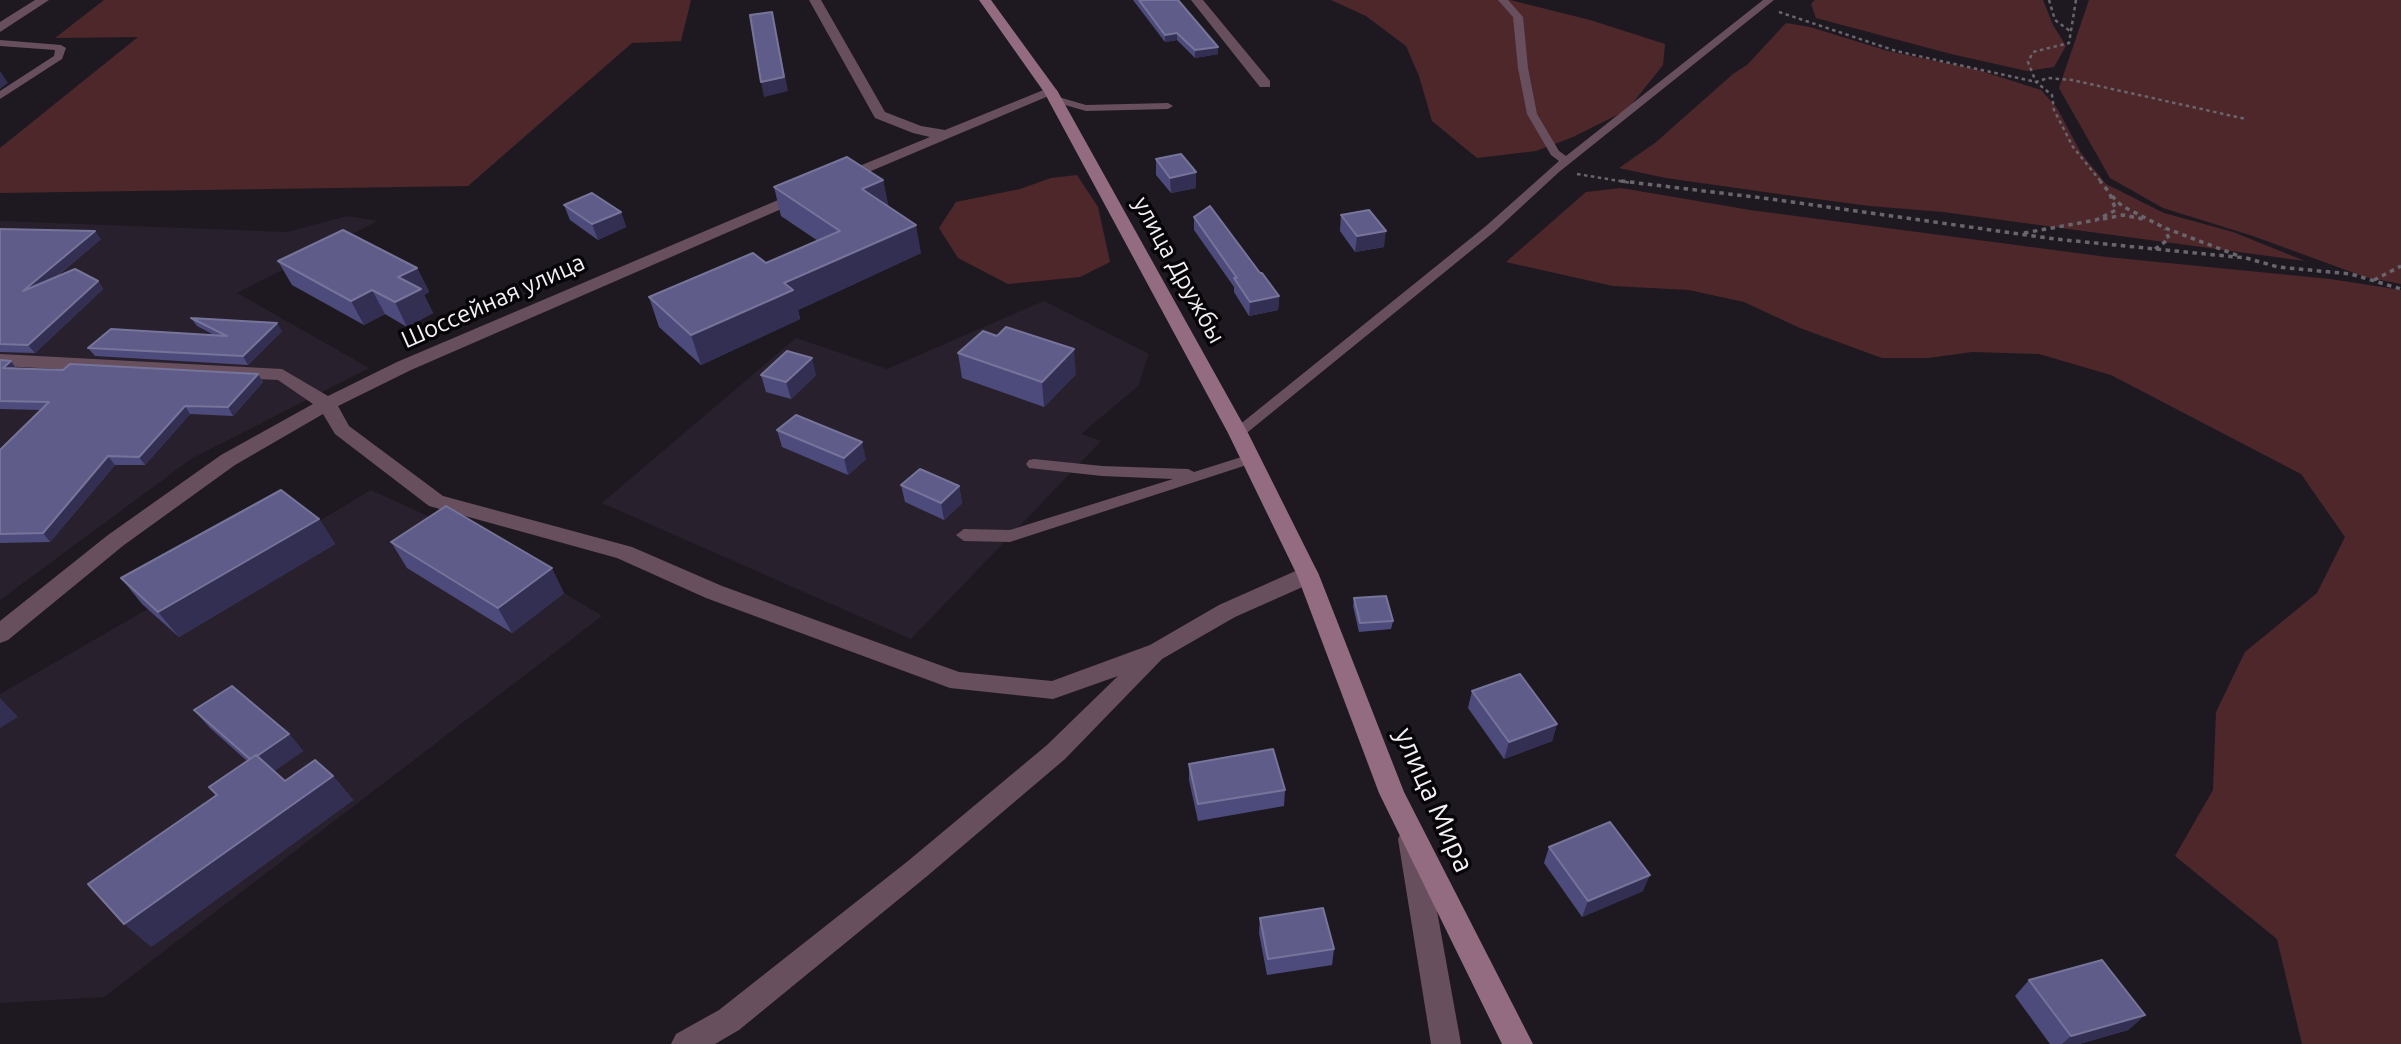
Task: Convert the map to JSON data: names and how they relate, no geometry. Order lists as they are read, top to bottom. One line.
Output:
{"streets":{"street":["улица Дружбы","Шоссейная улица","улица Мира"]},"crossings":[["улица Дружбы","Шоссейная улица"],["улица Дружбы","улица Мира"]]}
